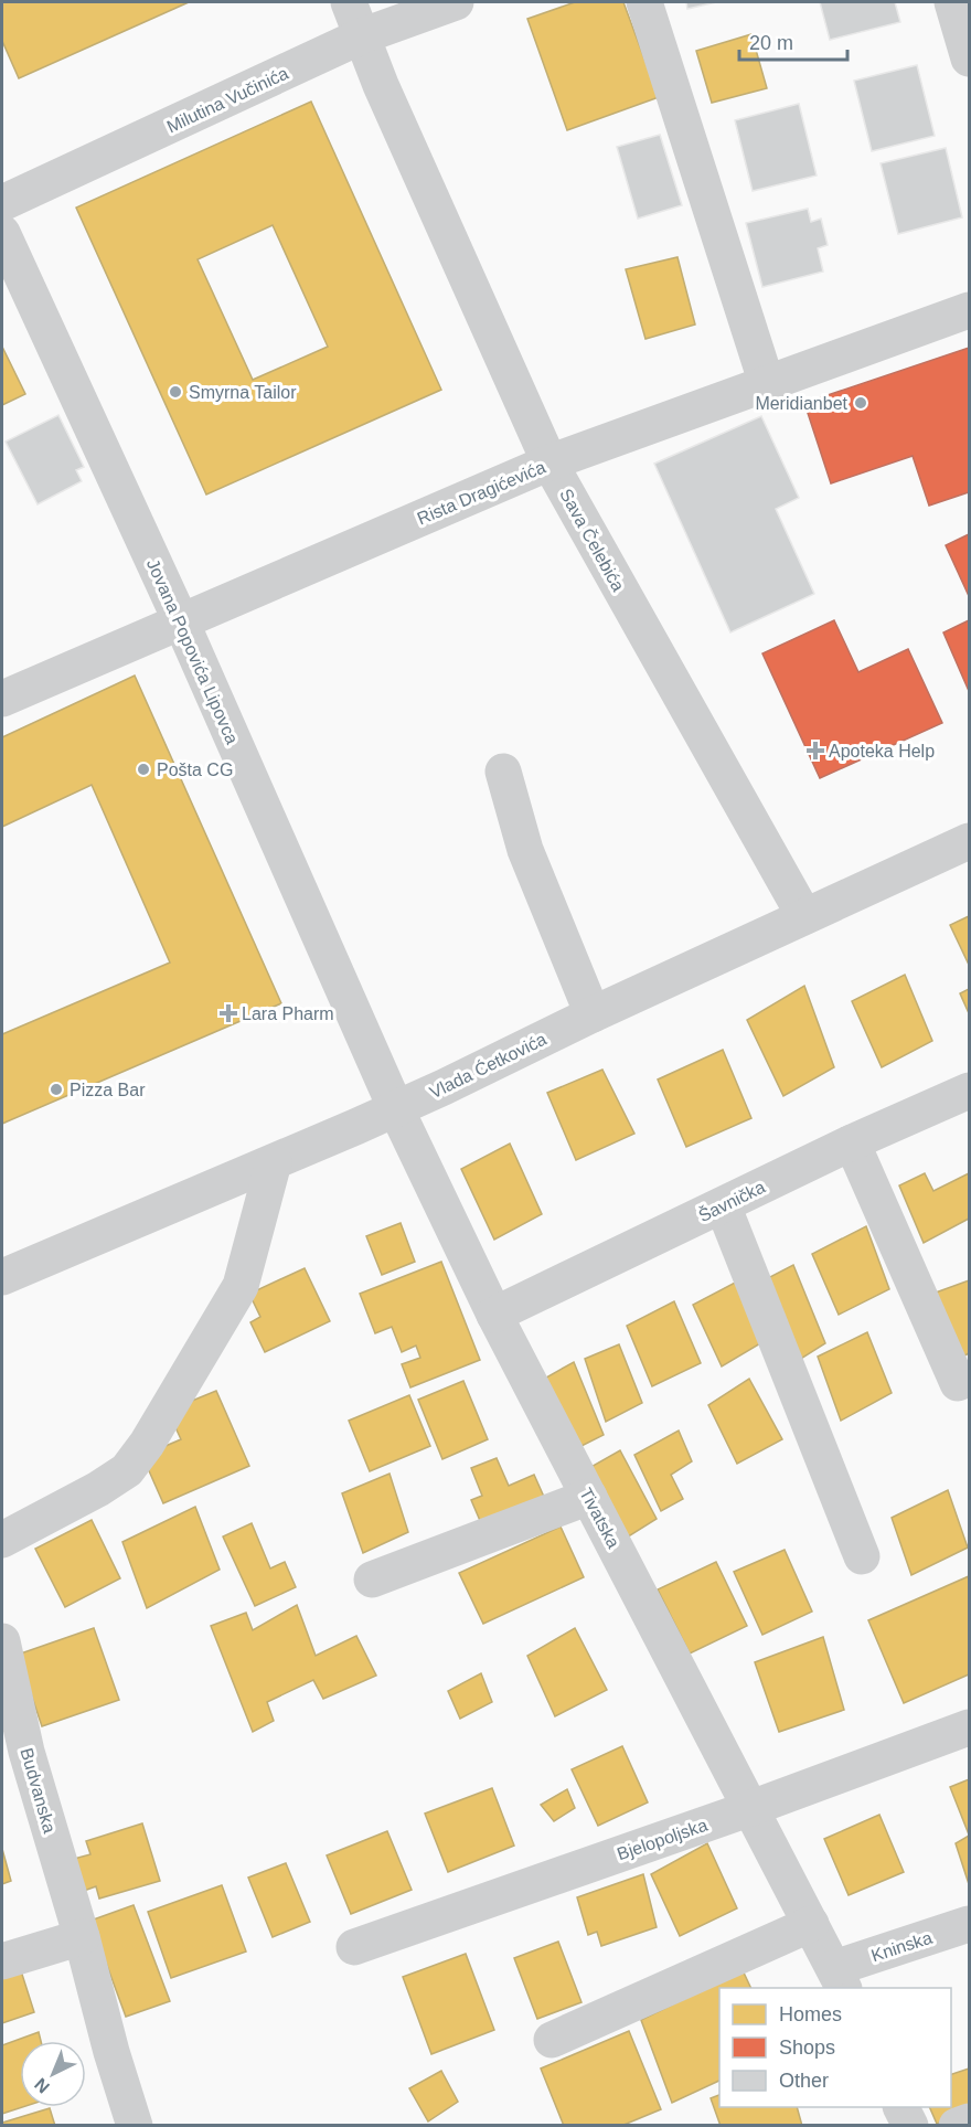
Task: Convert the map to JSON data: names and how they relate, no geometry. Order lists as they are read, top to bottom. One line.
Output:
{"streets":{"street":["Milutina Vučinića","Rista Dragićevića","Sava Čelebića","Jovana Popovića Lipovca","Vlada Ćetkovića","Šavnička","Tivatska","Budvanska","Bjelopoljska","Kninska"]},"crossings":[["Milutina Vučinića","Sava Čelebića"],["Rista Dragićevića","Sava Čelebića"],["Rista Dragićevića","Jovana Popovića Lipovca"],["Sava Čelebića","Vlada Ćetkovića"],["Jovana Popovića Lipovca","Vlada Ćetkovića"],["Jovana Popovića Lipovca","Tivatska"],["Vlada Ćetkovića","Tivatska"],["Šavnička","Tivatska"],["Tivatska","Bjelopoljska"],["Tivatska","Kninska"]],"places":{"other":["Smyrna Tailor","Meridianbet","Pošta CG","Pizza Bar"],"health":["Apoteka Help","Lara Pharm"]},"legend":["Homes","Shops","Other"],"scale_bar":"20 m","north":"bottom left"}
